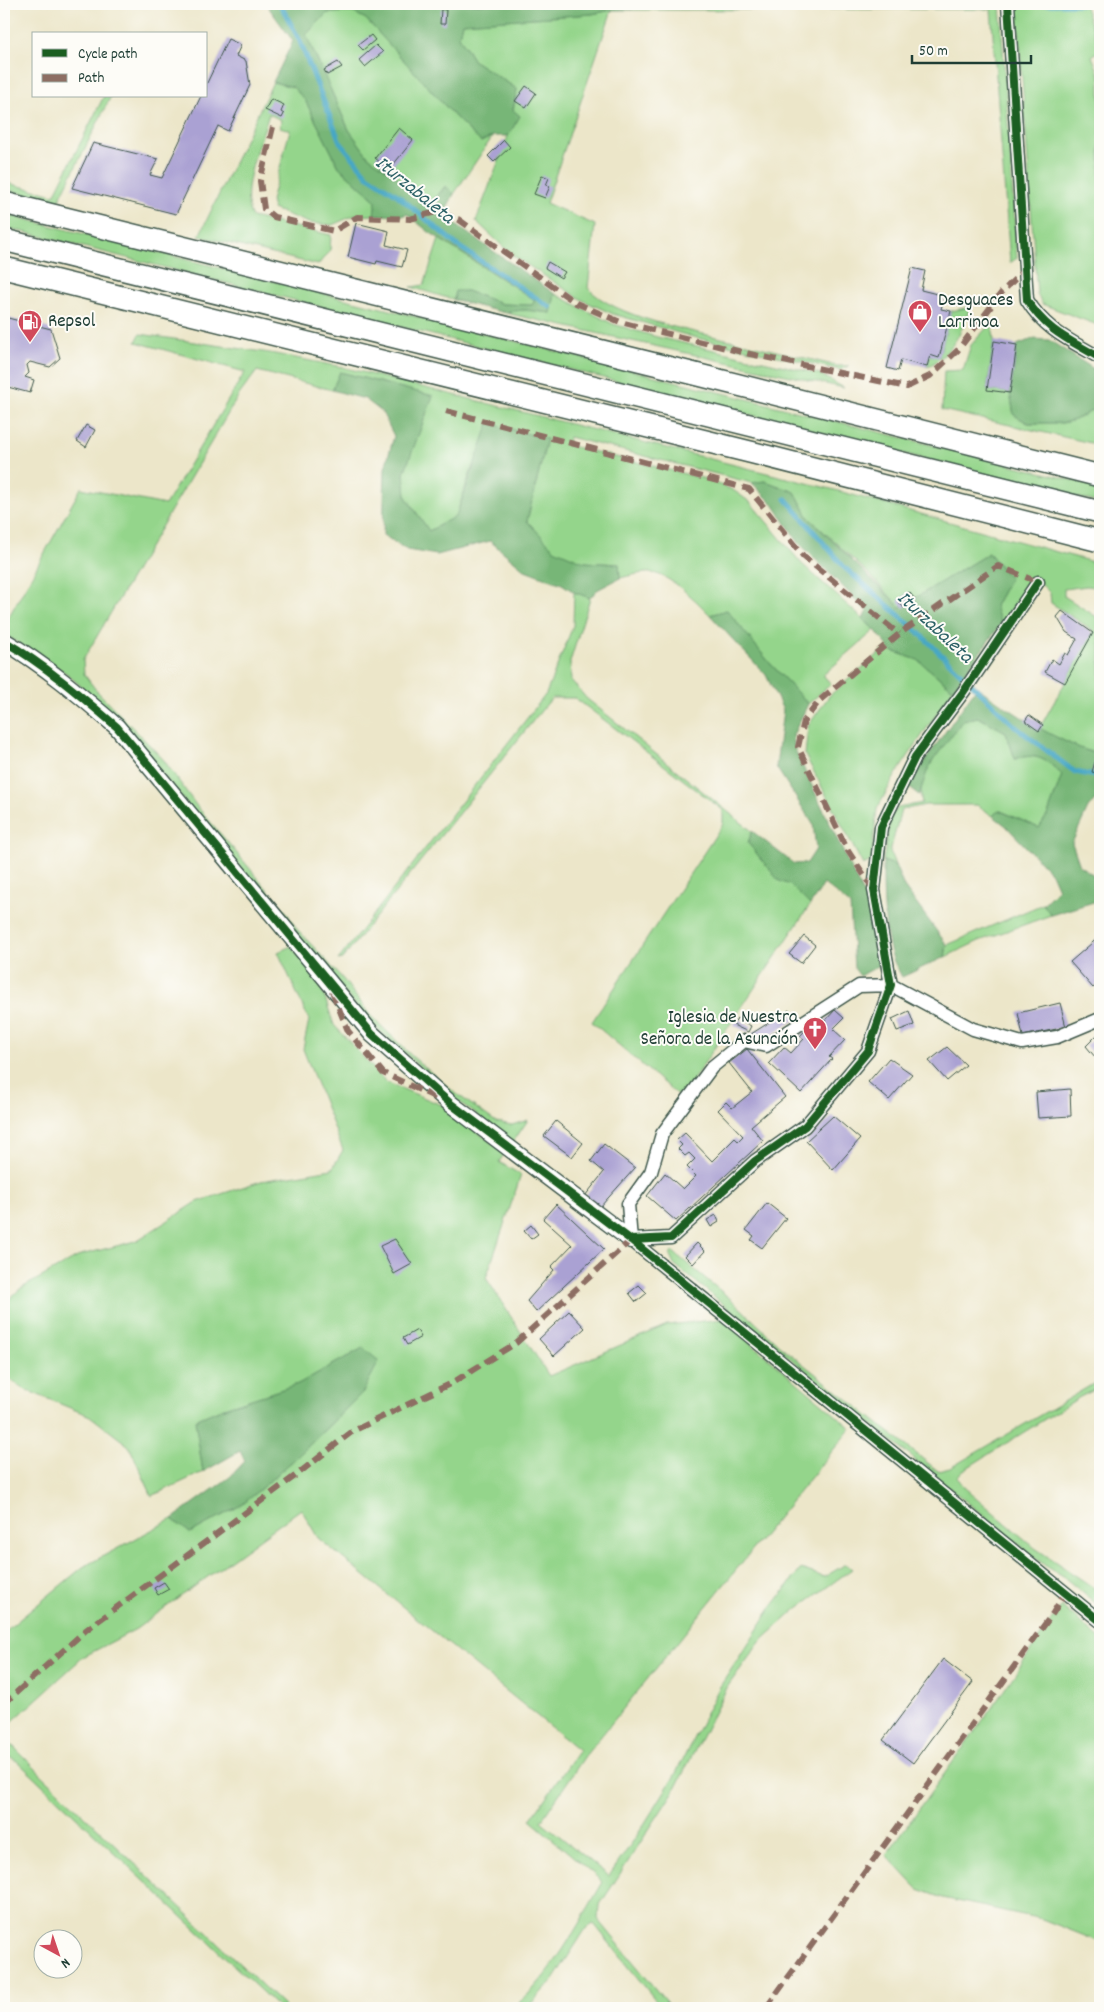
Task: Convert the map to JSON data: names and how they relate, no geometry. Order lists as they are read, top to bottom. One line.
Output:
{"water":["Iturzabaleta"],"places":{"shop":["Desguaces Larrinoa"],"fuel station":["Repsol"],"church":["Iglesia de Nuestra Señora de la Asunción"]},"legend":["Cycle path","Path"],"scale_bar":"50 m","north":"bottom right"}
